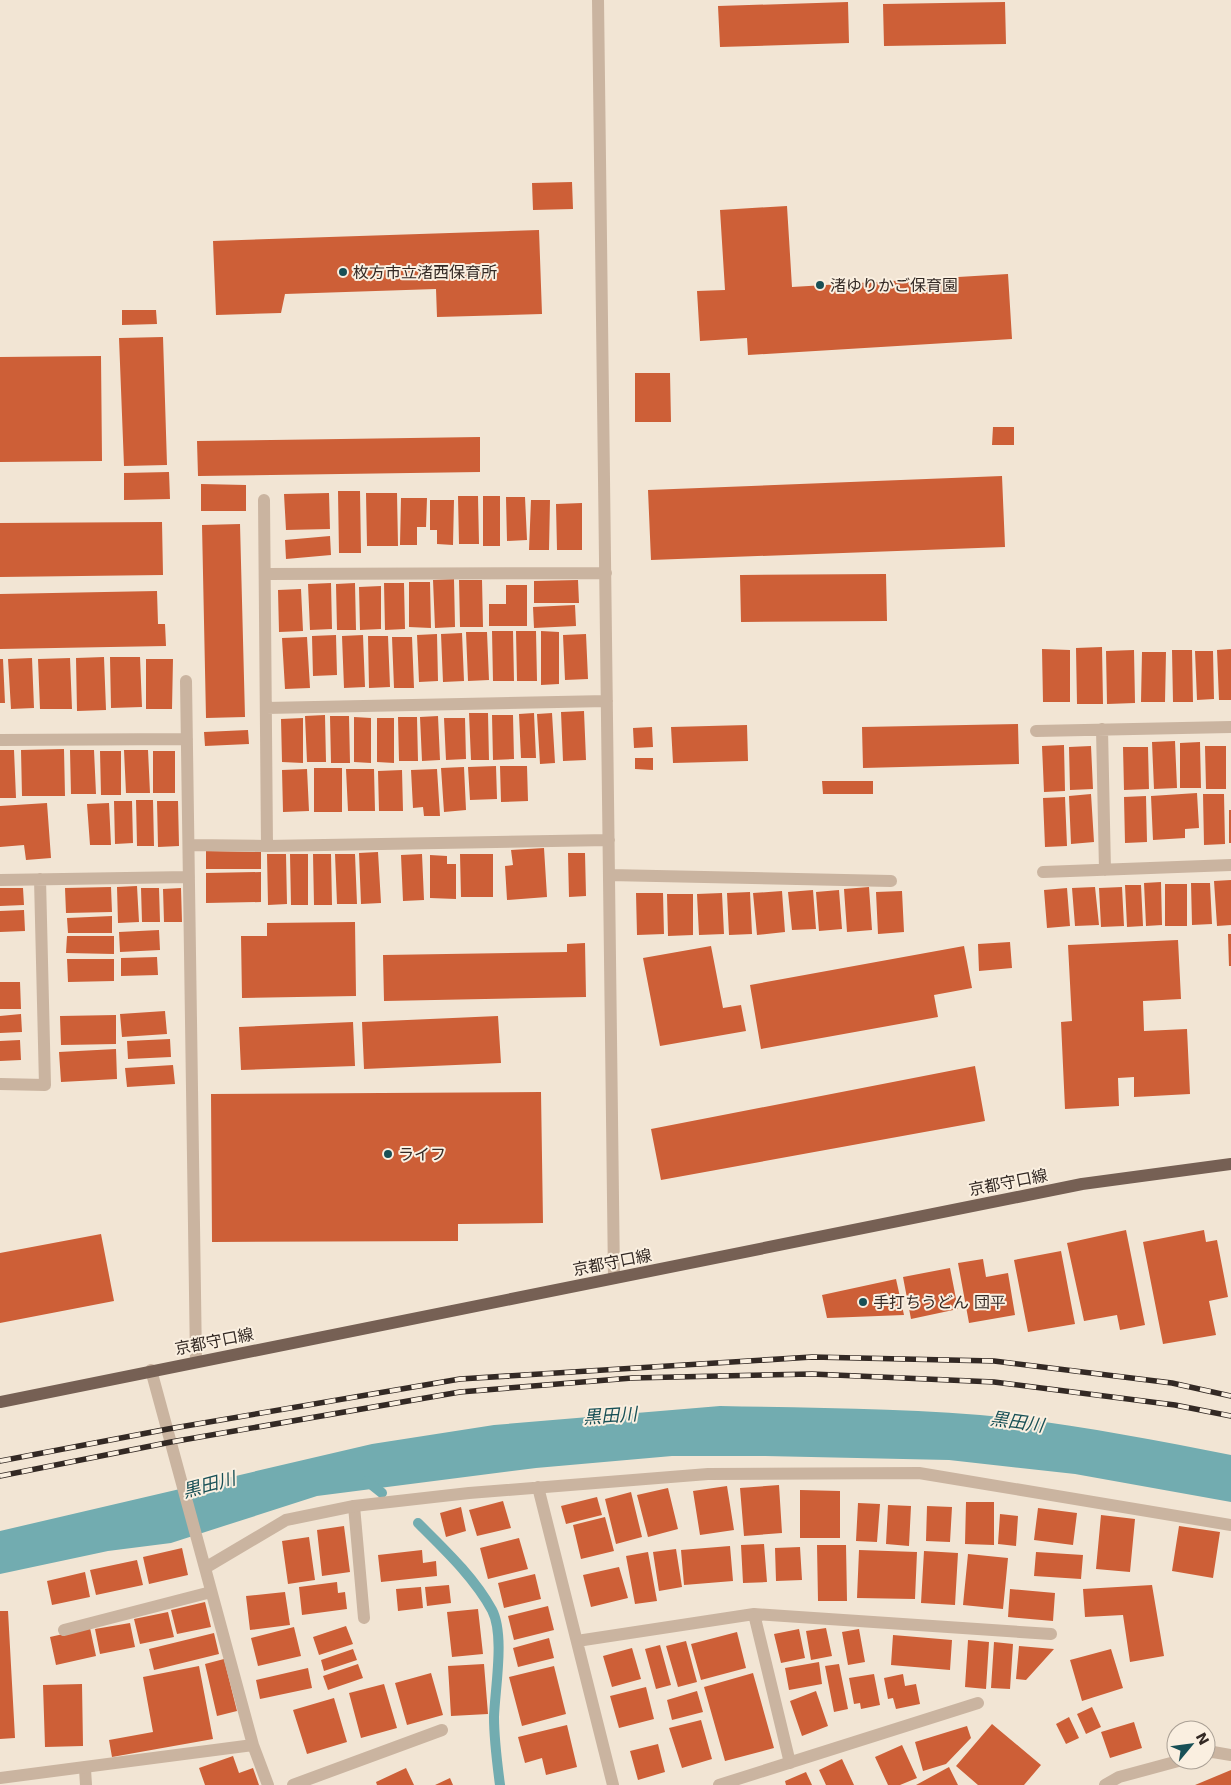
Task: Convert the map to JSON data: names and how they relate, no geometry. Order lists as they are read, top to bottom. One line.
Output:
{"streets":{"main road":["京都守口線"]},"water":["黒田川"],"places":["枚方市立渚西保育所","渚ゆりかご保育園","ライフ","手打ちうどん 団平"],"north":"top right"}
